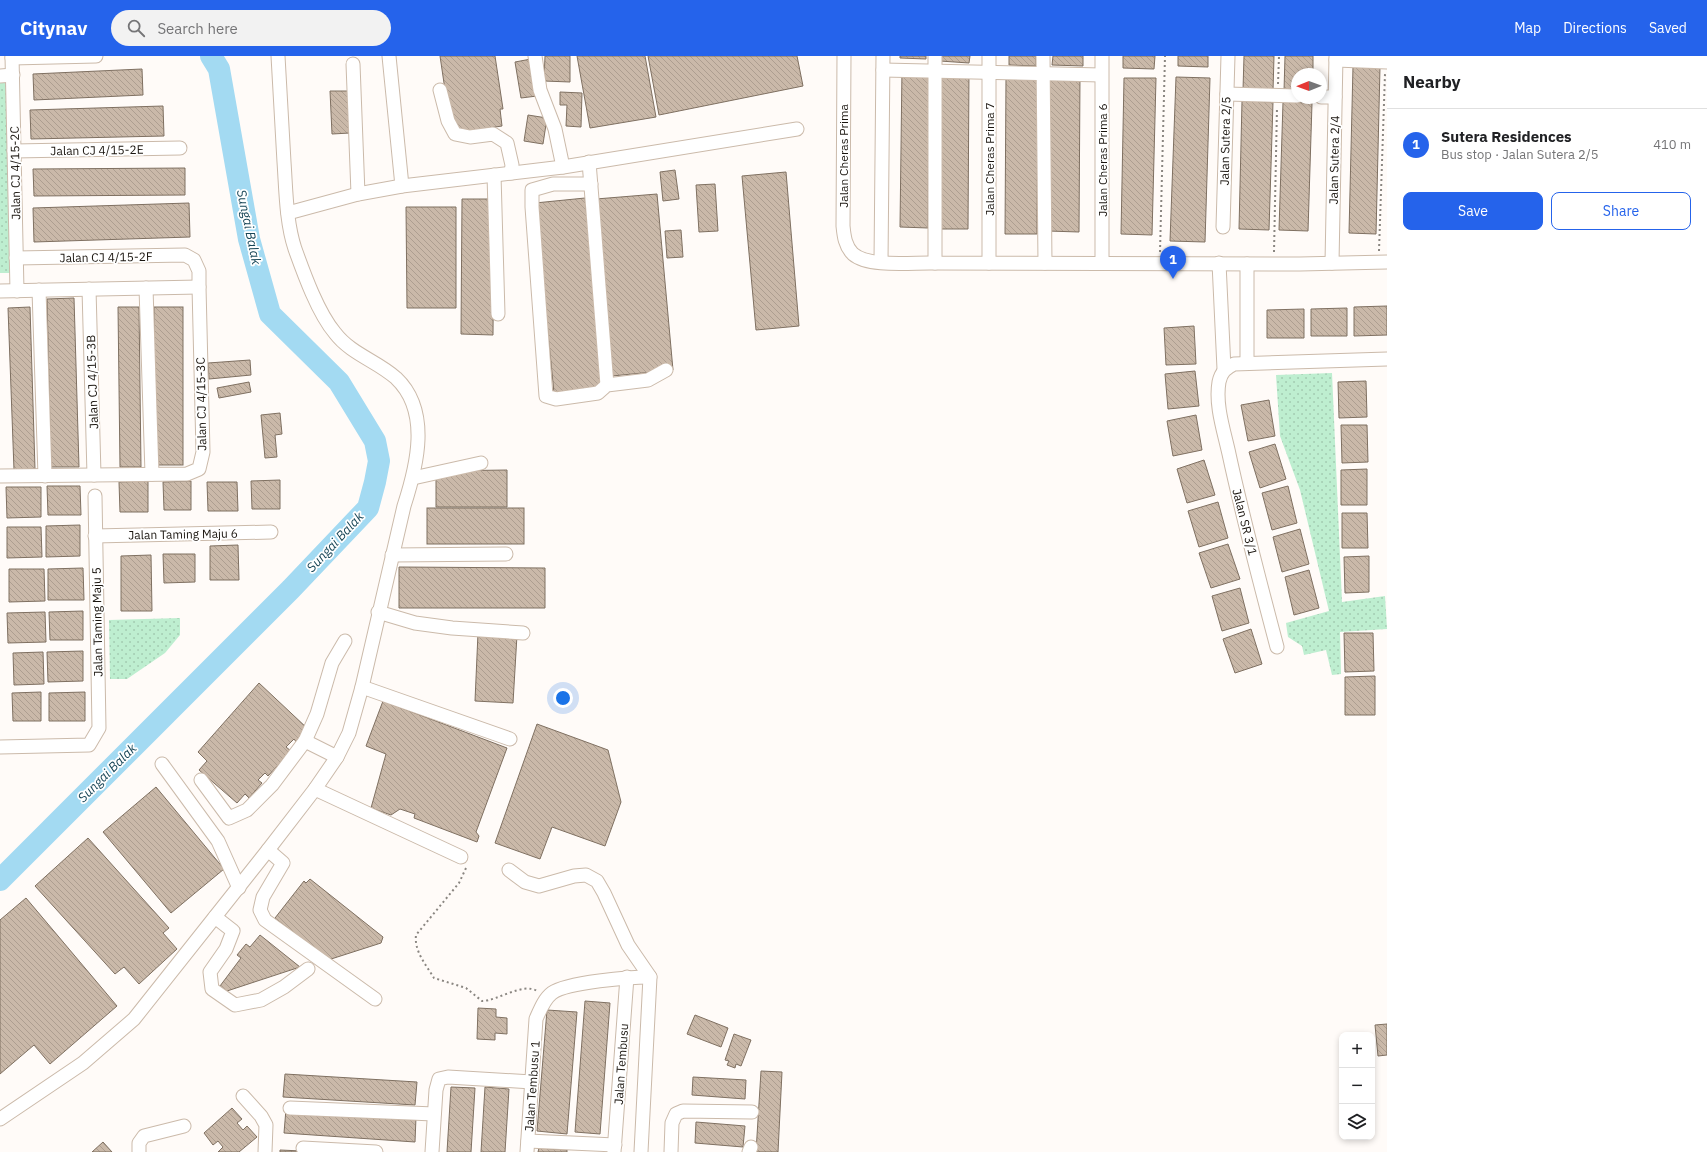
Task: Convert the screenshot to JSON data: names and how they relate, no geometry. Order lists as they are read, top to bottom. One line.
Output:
{"streets":{"street":["Jalan Sutera 2/5","Jalan CJ 4/15-2E","Jalan Cheras Prima","Jalan Cheras Prima 7","Jalan Cheras Prima 6","Jalan Sutera 2/4","Jalan CJ 4/15-2C","Jalan CJ 4/15-2F","Jalan CJ 4/15-3B","Jalan CJ 4/15-3C","Jalan SR 3/1","Jalan Taming Maju 6","Jalan Taming Maju 5","Jalan Tembusu","Jalan Tembusu 1"]},"crossings":[["Jalan CJ 4/15-2E","Jalan CJ 4/15-2C"],["Jalan CJ 4/15-2C","Jalan CJ 4/15-2F"],["Jalan CJ 4/15-2F","Jalan CJ 4/15-3C"],["Jalan CJ 4/15-3B","Jalan CJ 4/15-3C"],["Jalan Taming Maju 6","Jalan Taming Maju 5"]],"water":["Sungai Balak"],"north":"left","page":{"header":"Citynav","search":"Search here","nav":["Map","Directions","Saved"],"heading":"Nearby","list":[{"mark":"1","name":"Sutera Residences","note":"Bus stop · Jalan Sutera 2/5","value":"410 m"}],"buttons":["Save","Share"],"pins":"1","map_buttons":["+","−"]}}
